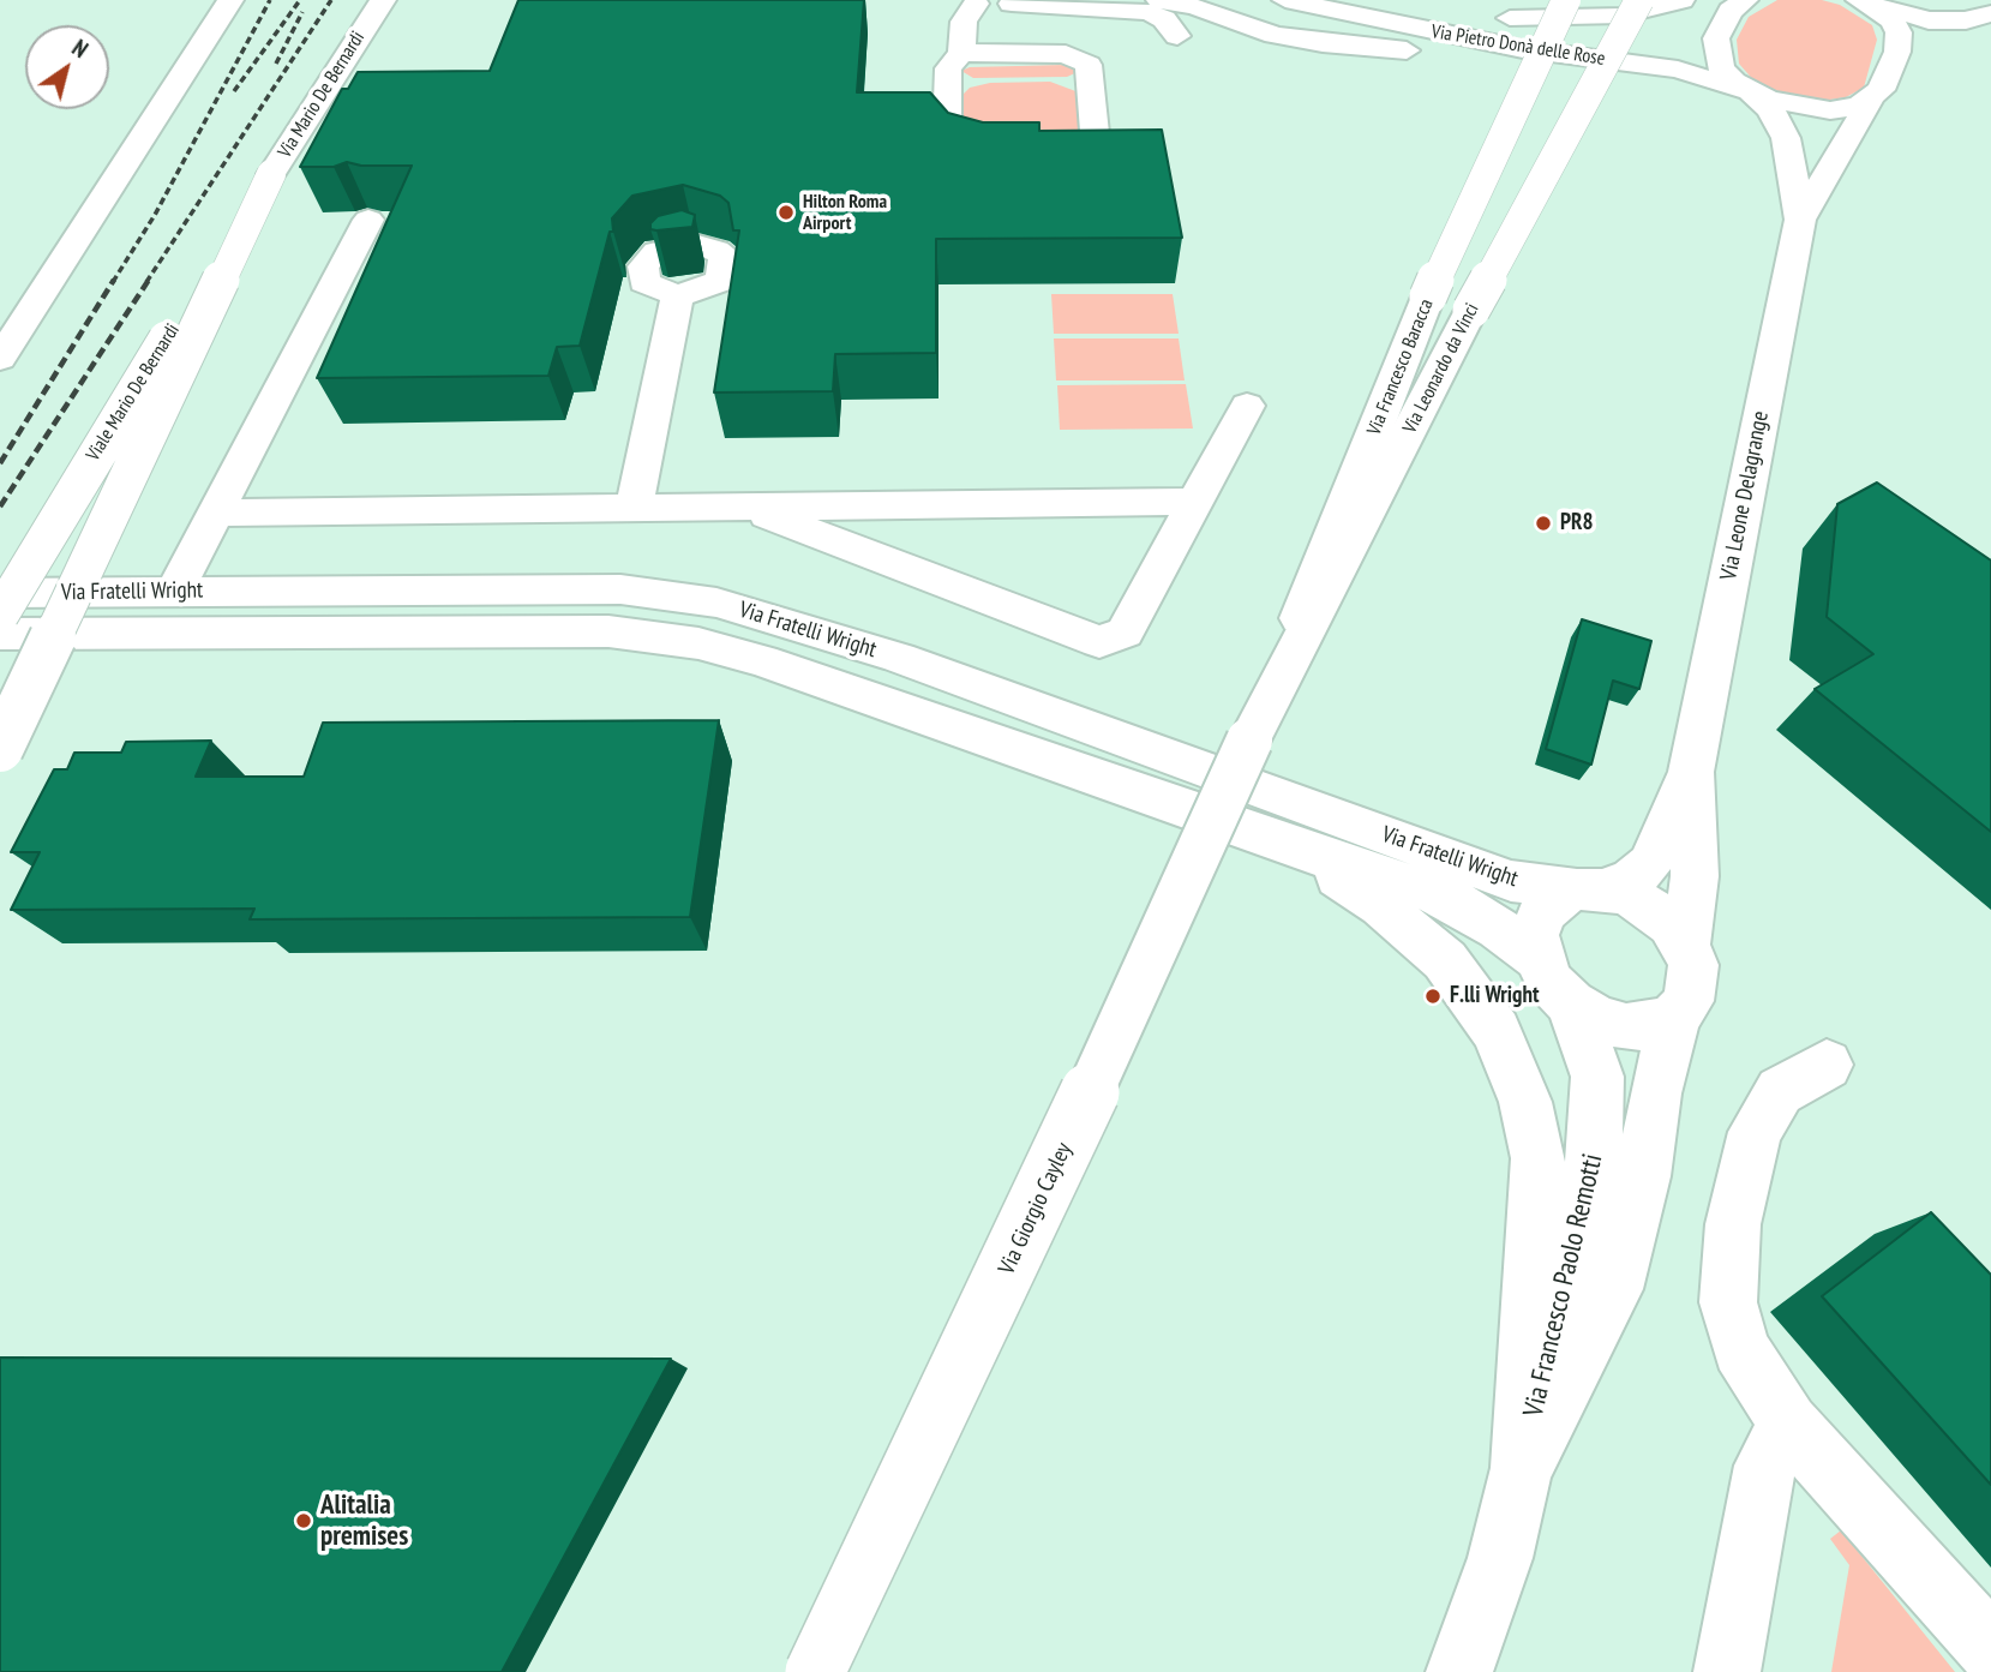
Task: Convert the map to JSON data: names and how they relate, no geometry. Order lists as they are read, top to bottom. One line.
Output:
{"streets":{"street":["Via Pietro Donà delle Rose","Via Mario De Bernardi","Via Francesco Baracca","Via Leonardo da Vinci","Viale Mario De Bernardi","Via Leone Delagrange","Via Fratelli Wright","Via Giorgio Cayley","Via Francesco Paolo Remotti"]},"crossings":[["Via Pietro Donà delle Rose","Via Leone Delagrange"],["Via Mario De Bernardi","Viale Mario De Bernardi"],["Via Francesco Baracca","Via Leonardo da Vinci"],["Via Francesco Baracca","Via Giorgio Cayley"],["Via Leonardo da Vinci","Via Giorgio Cayley"],["Via Leone Delagrange","Via Fratelli Wright"],["Via Leone Delagrange","Via Francesco Paolo Remotti"],["Via Fratelli Wright","Via Francesco Paolo Remotti"]],"places":["Hilton Roma Airport","PR8","F.lli Wright","Alitalia premises"],"north":"top right"}
